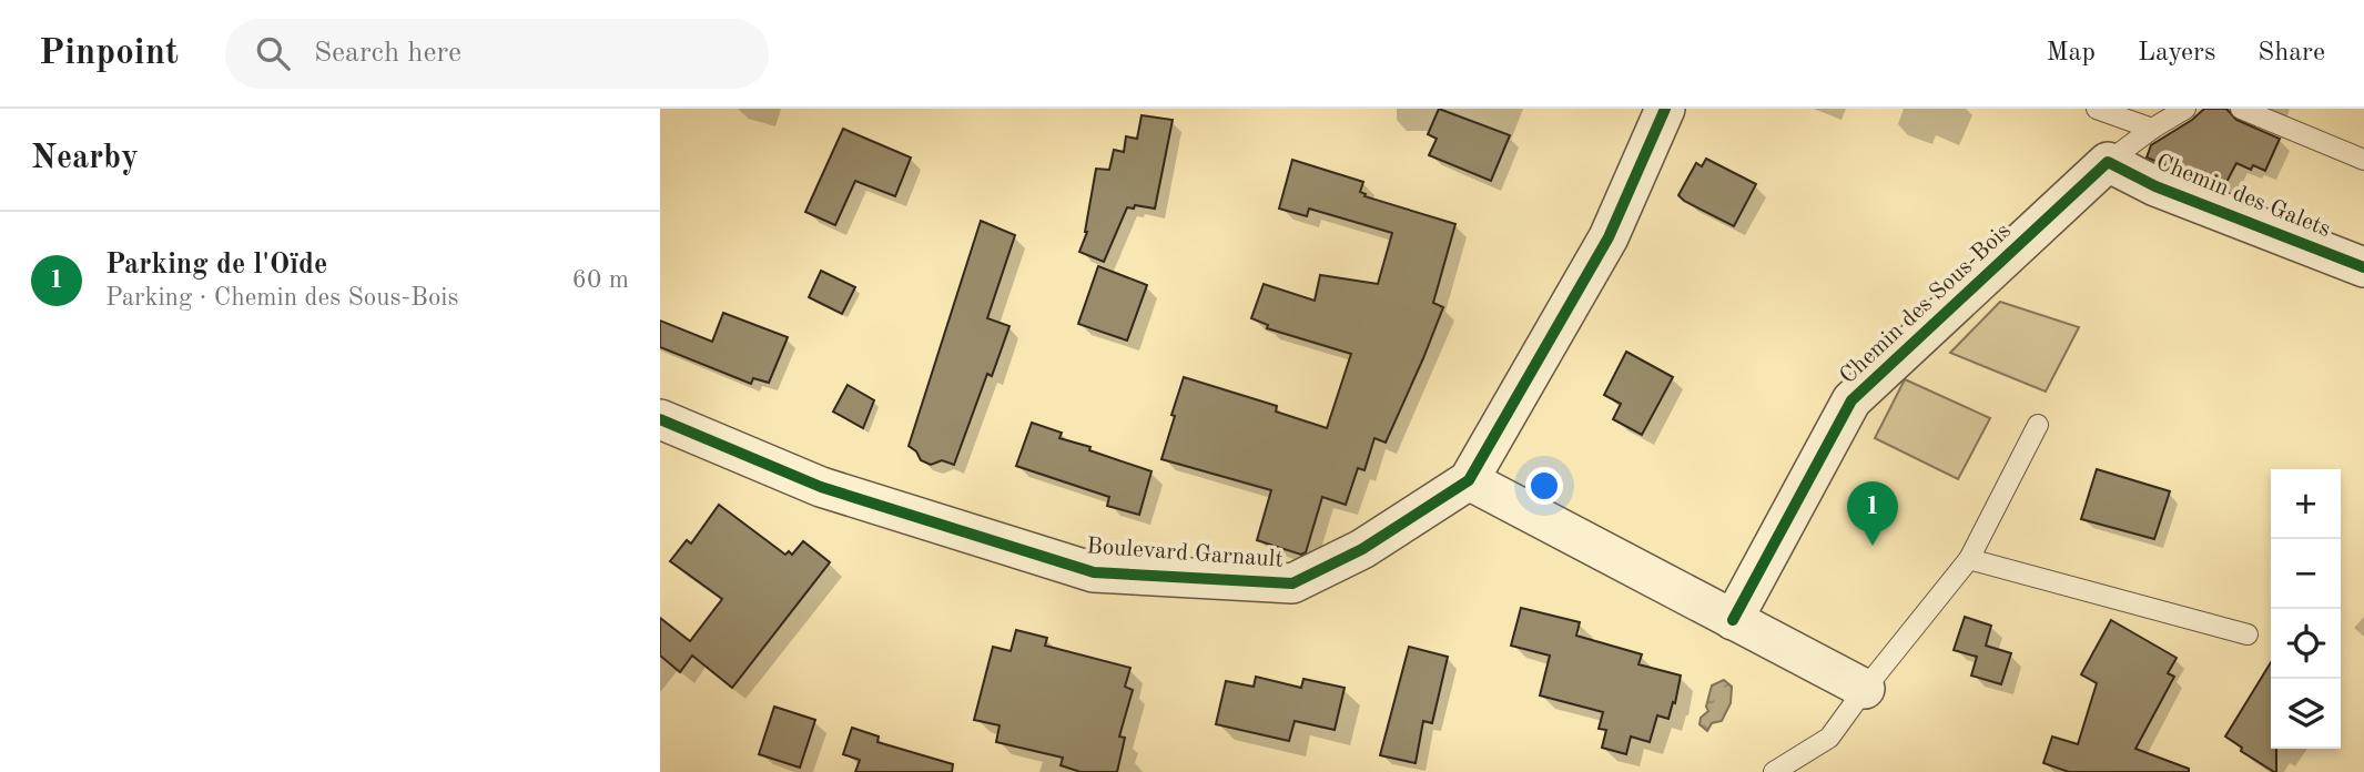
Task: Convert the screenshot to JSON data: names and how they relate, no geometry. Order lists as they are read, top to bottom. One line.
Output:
{"streets":{"street":["Chemin des Galets","Chemin des Sous-Bois","Boulevard Garnault"]},"crossings":[["Chemin des Galets","Chemin des Sous-Bois"]],"page":{"header":"Pinpoint","search":"Search here","nav":["Map","Layers","Share"],"heading":"Nearby","list":[{"mark":"1","name":"Parking de l'Oïde","note":"Parking · Chemin des Sous-Bois","value":"60 m"}],"map_buttons":["+","−"],"pins":"1"}}
